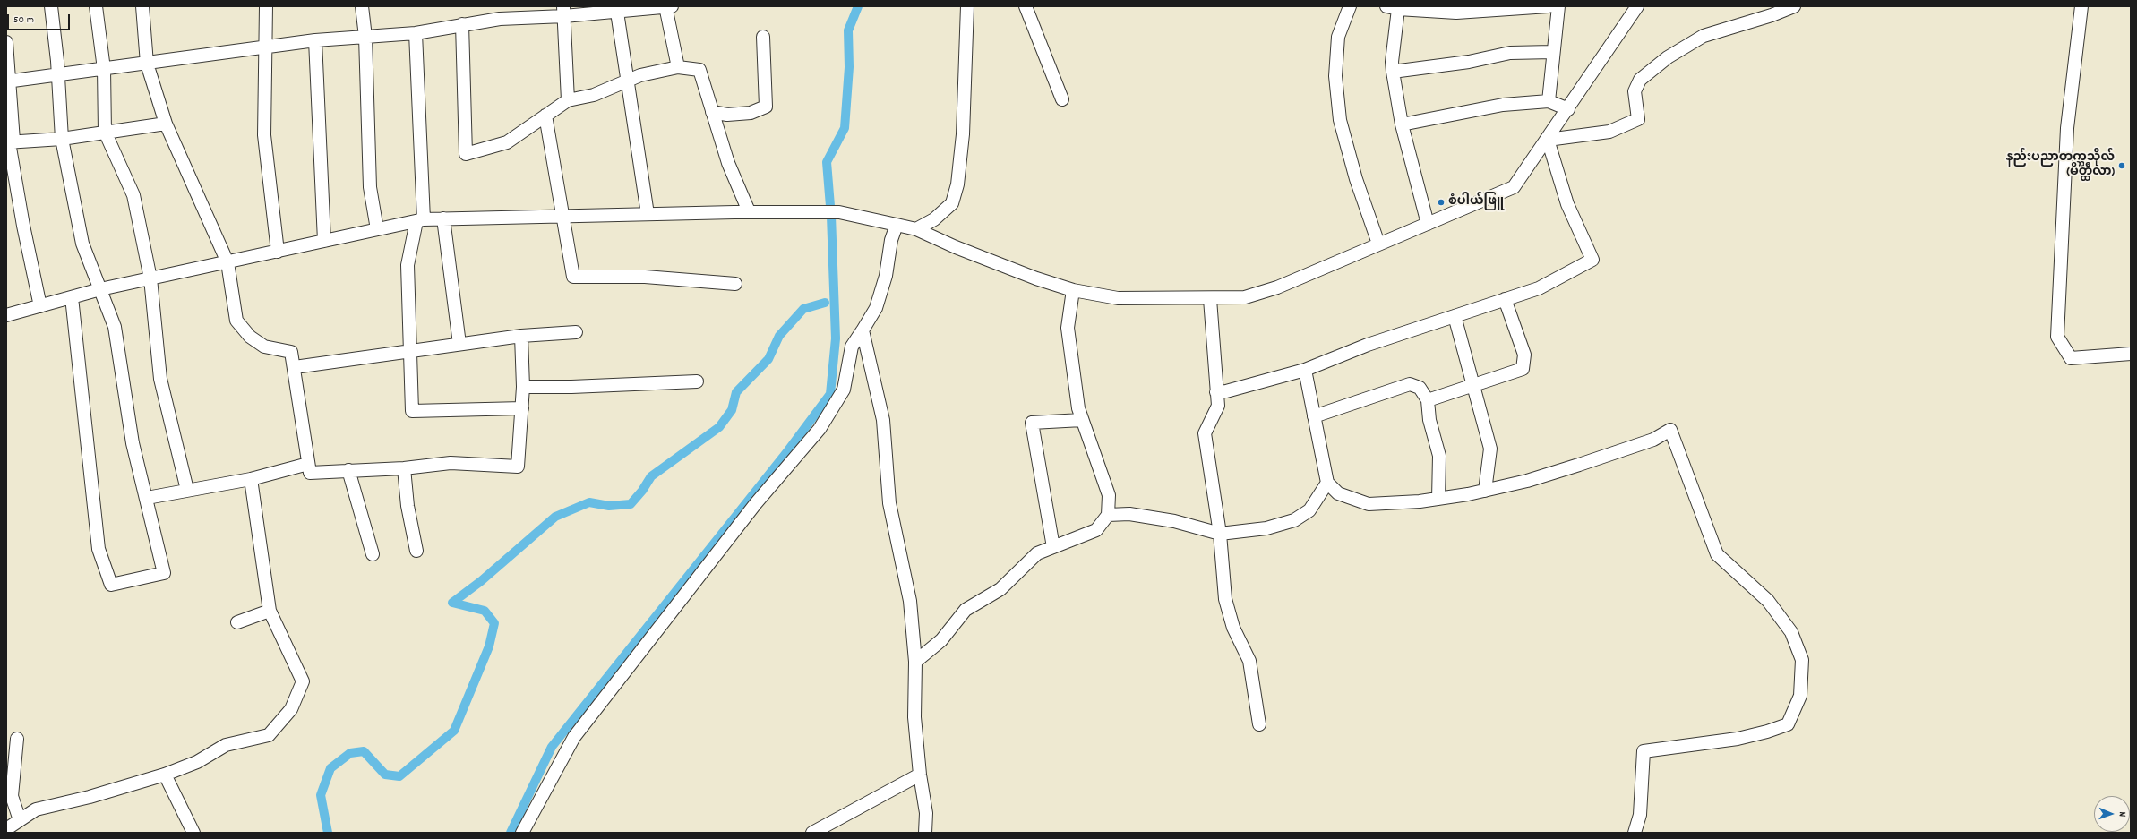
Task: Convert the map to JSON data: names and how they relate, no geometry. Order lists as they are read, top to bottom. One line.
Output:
{"places":["နည်းပညာတက္ကသိုလ် (မိတ္ထီလာ)","စံပါယ်ဖြူ"],"scale_bar":"50 m","north":"right"}
